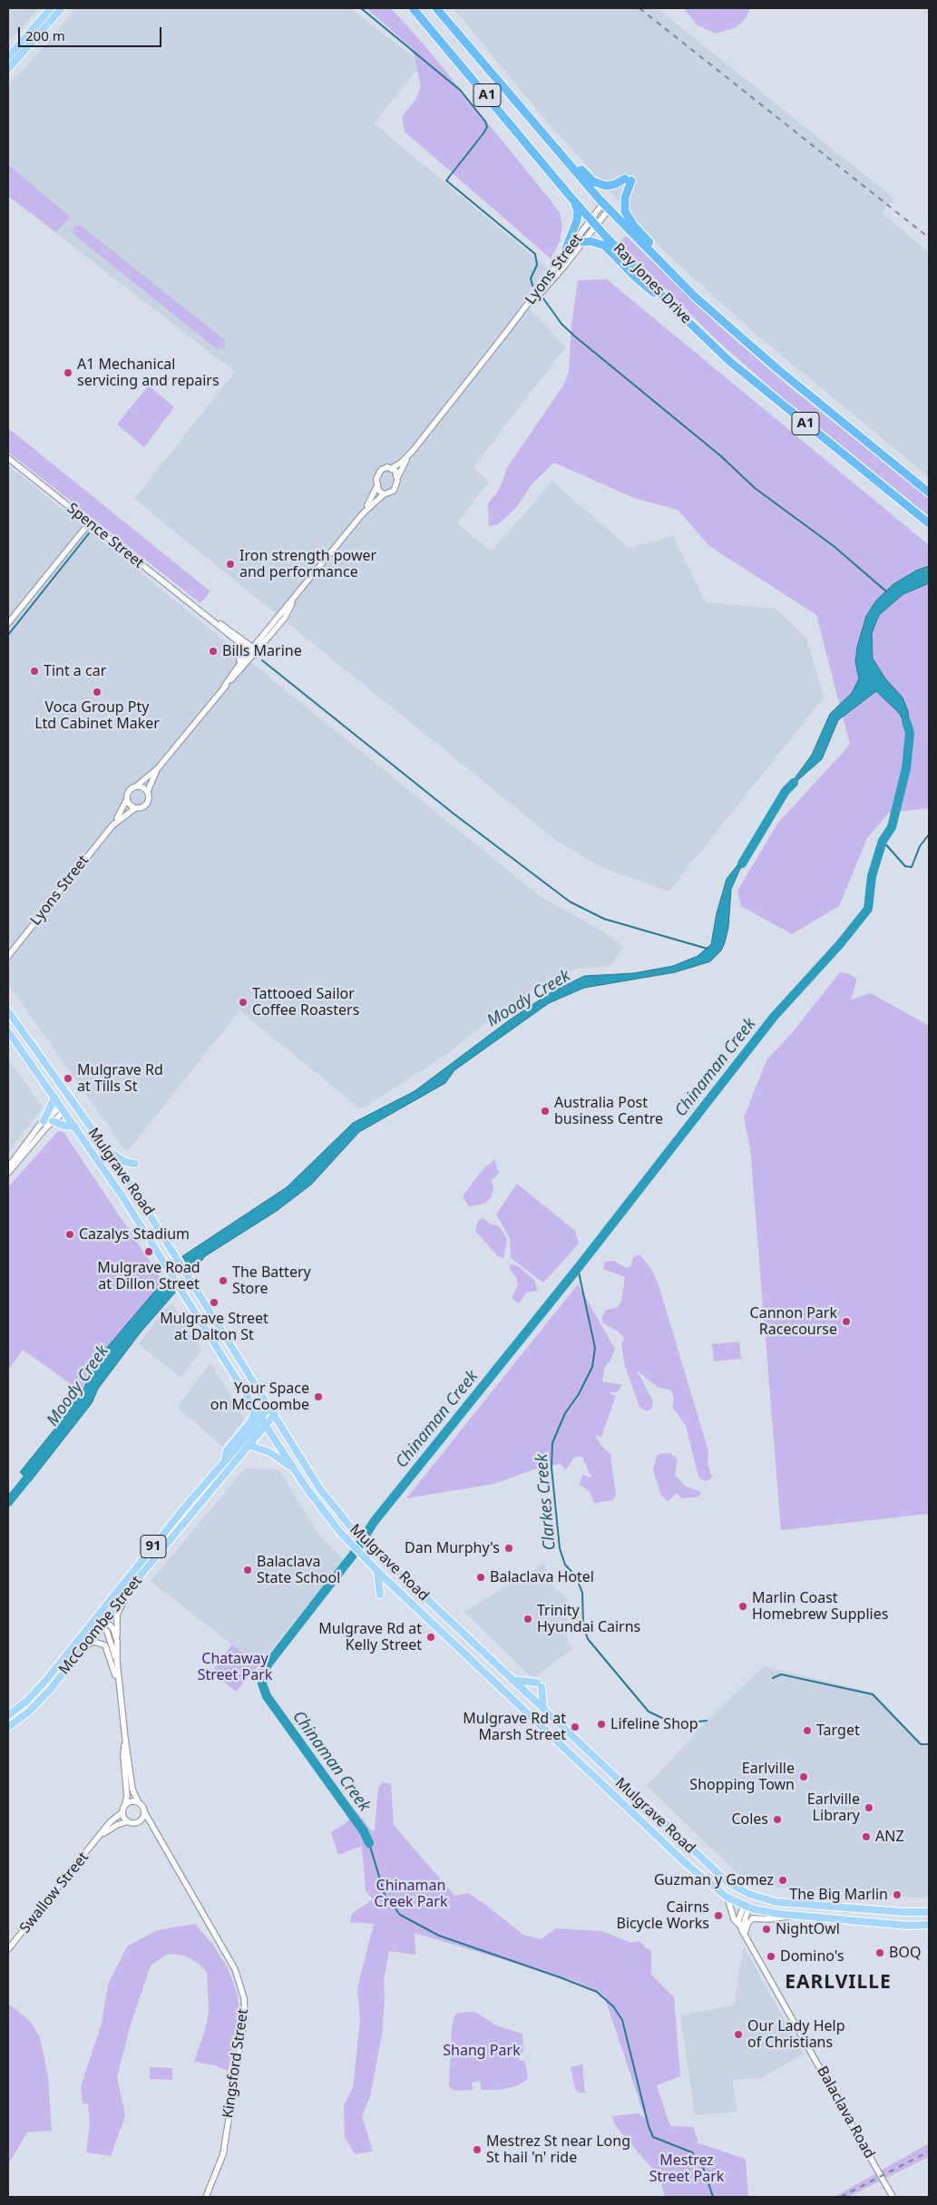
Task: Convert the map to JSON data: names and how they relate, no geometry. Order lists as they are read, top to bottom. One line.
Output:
{"streets":{"highway":["A1","Ray Jones Drive"],"main road":["Mulgrave Road","91","McCoombe Street"],"street":["Lyons Street","Spence Street","Swallow Street","Kingsford Street","Balaclava Road"]},"crossings":[["Lyons Street","Ray Jones Drive"],["Mulgrave Road","McCoombe Street"],["Mulgrave Road","Balaclava Road"],["Swallow Street","Kingsford Street"]],"districts":["EARLVILLE"],"water":["Moody Creek","Chinaman Creek","Clarkes Creek"],"parks":["Chataway Street Park","Chinaman Creek Park","Shang Park","Mestrez Street Park"],"places":["A1 Mechanical servicing and repairs","Iron strength power and performance","Bills Marine","Tint a car","Voca Group Pty Ltd Cabinet Maker","Tattooed Sailor Coffee Roasters","Mulgrave Rd at Tills St","Australia Post business Centre","Cazalys Stadium","Mulgrave Road at Dillon Street","The Battery Store","Mulgrave Street at Dalton St","Cannon Park Racecourse","Your Space on McCoombe","Dan Murphy's","Balaclava State School","Balaclava Hotel","Marlin Coast Homebrew Supplies","Trinity Hyundai Cairns","Mulgrave Rd at Kelly Street","Lifeline Shop","Mulgrave Rd at Marsh Street","Target","Earlville Shopping Town","Earlville Library","Coles","ANZ","Guzman y Gomez","The Big Marlin","Cairns Bicycle Works","NightOwl","BOQ","Domino's","Our Lady Help of Christians","Mestrez St near Long St hail 'n' ride"],"scale_bar":"200 m"}
